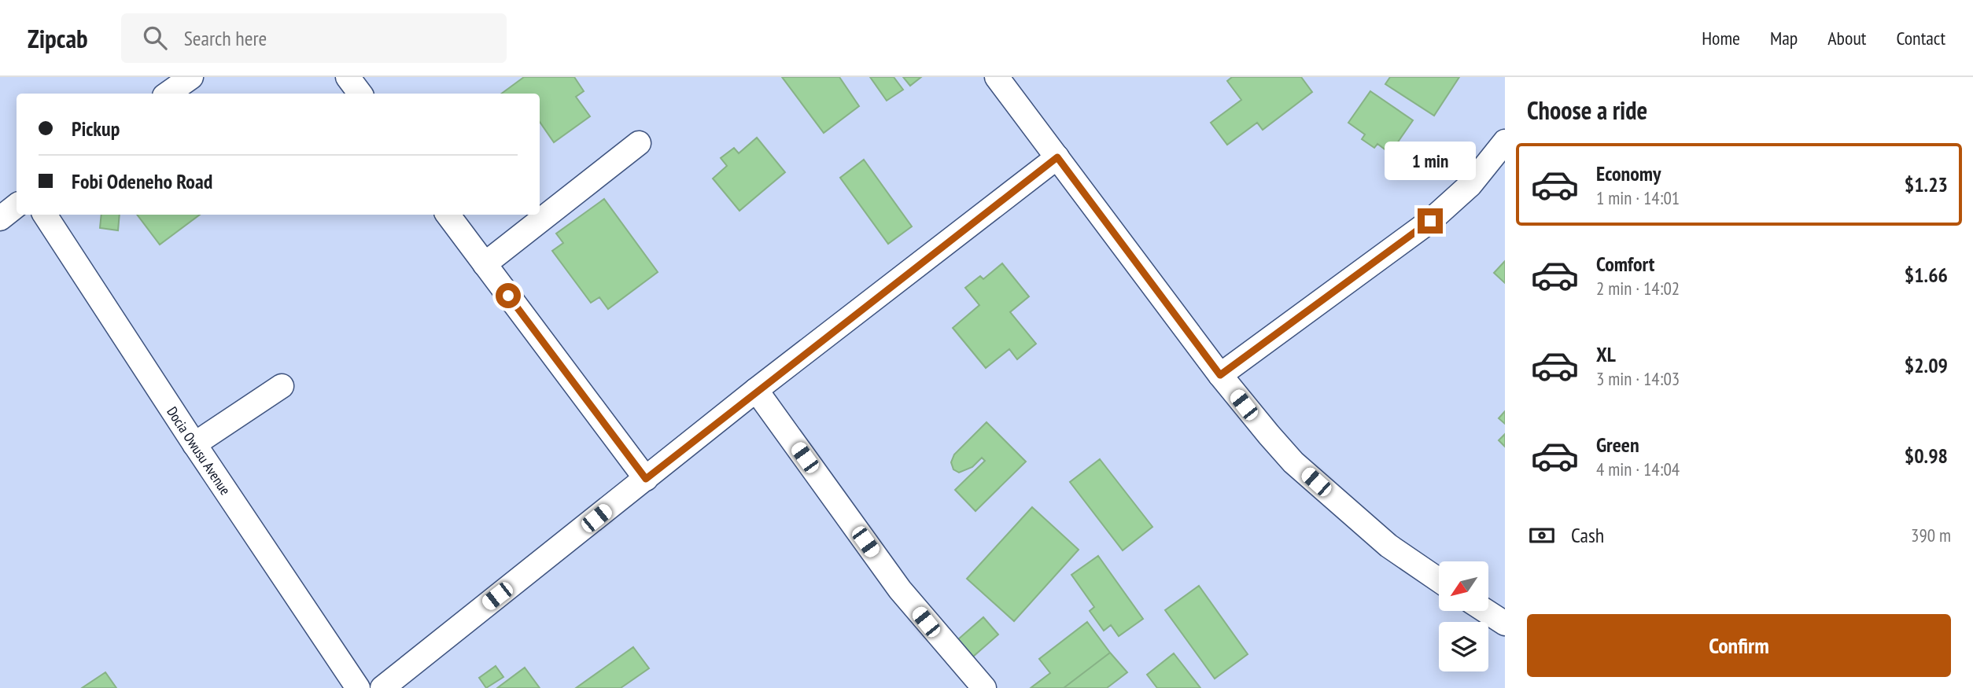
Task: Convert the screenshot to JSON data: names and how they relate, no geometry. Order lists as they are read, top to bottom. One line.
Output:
{"streets":{"street":["Docia Owusu Avenue"]},"north":"bottom left","page":{"header":"Zipcab","search":"Search here","nav":["Home","Map","About","Contact"],"heading":"Choose a ride","banner":["Pickup","Fobi Odeneho Road"],"bubble":"1 min","list":[{"name":"Economy","note":"1 min · 14:01","value":"$1.23"},{"name":"Comfort","note":"2 min · 14:02","value":"$1.66"},{"name":"XL","note":"3 min · 14:03","value":"$2.09"},{"name":"Green","note":"4 min · 14:04","value":"$0.98"}],"pay":["Cash","390 m"],"buttons":"Confirm"}}
